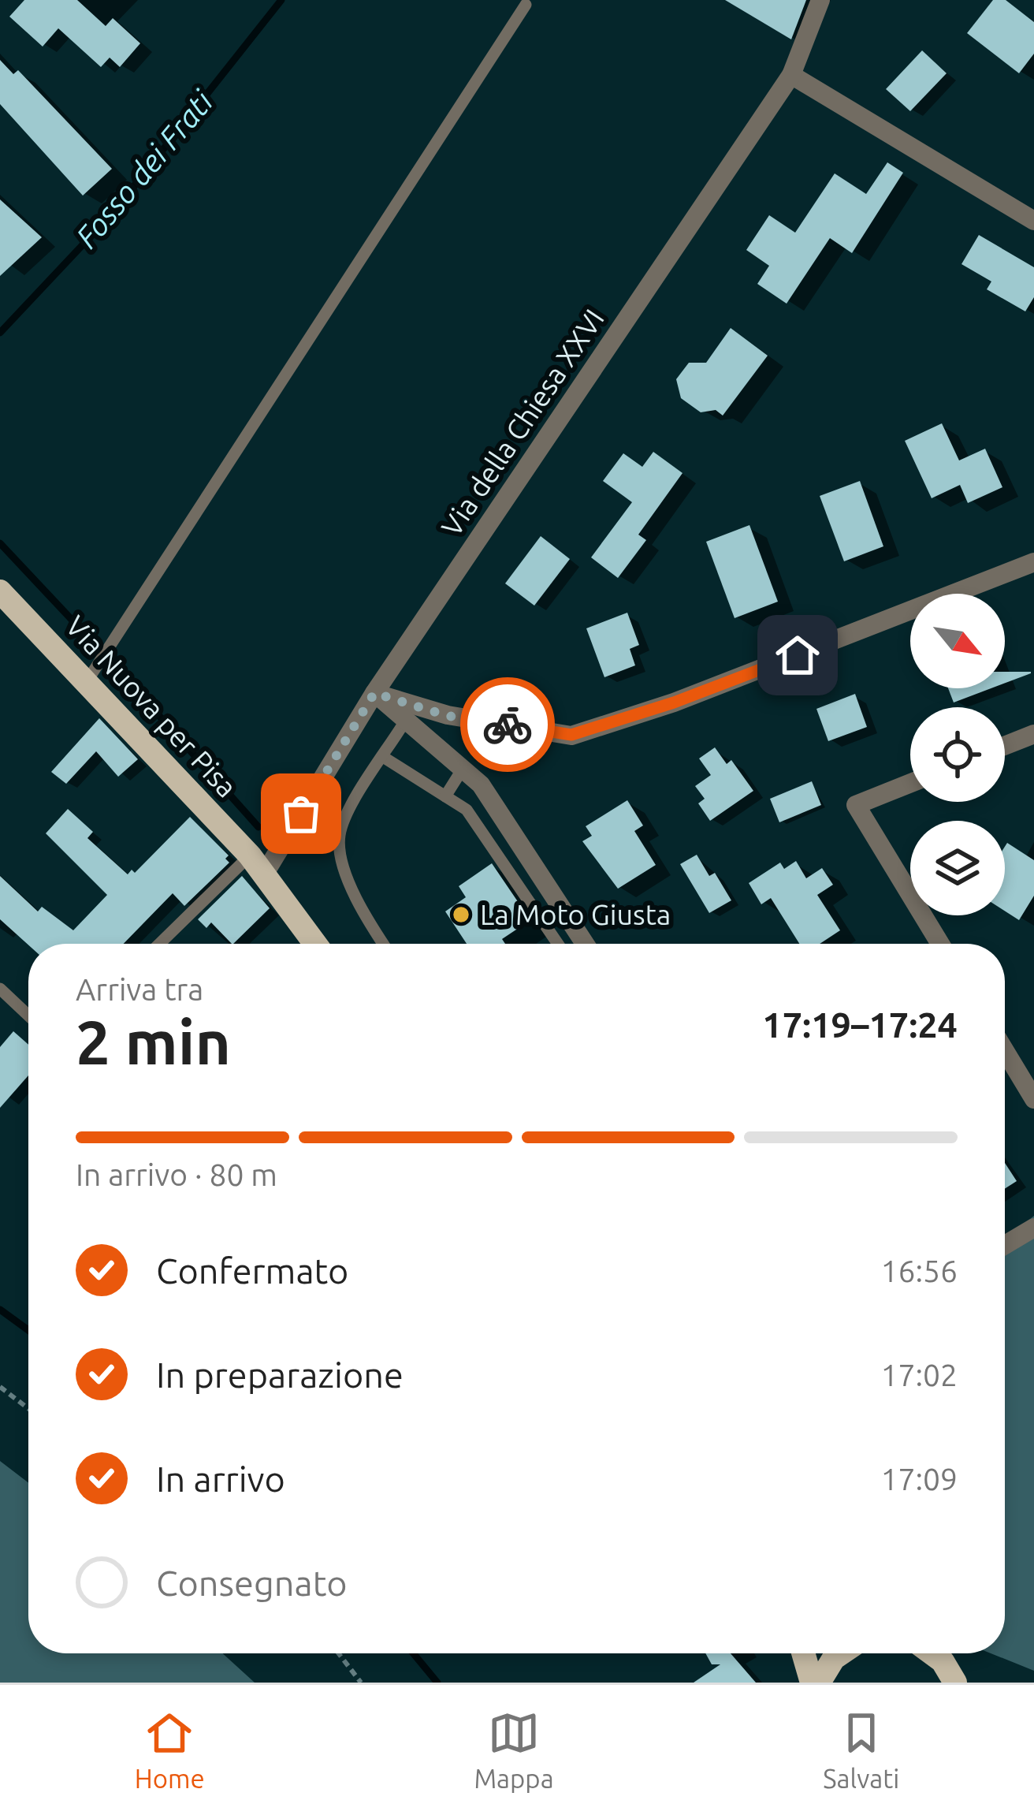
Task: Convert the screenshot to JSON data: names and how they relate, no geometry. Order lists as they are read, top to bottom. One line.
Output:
{"streets":{"main road":["Via Nuova per Pisa"],"street":["Via della Chiesa XXVI"]},"crossings":[["Via della Chiesa XXVI","Via Nuova per Pisa"]],"water":["Fosso dei Frati"],"places":["La Moto Giusta"],"north":"bottom right","page":{"heading":["2 min","Arriva tra","17:19–17:24"],"bar":"In arrivo · 80 m","list":[["Confermato","16:56"],["In preparazione","17:02"],["In arrivo","17:09"],"Consegnato"],"tabs":["Home","Mappa","Salvati"]}}
